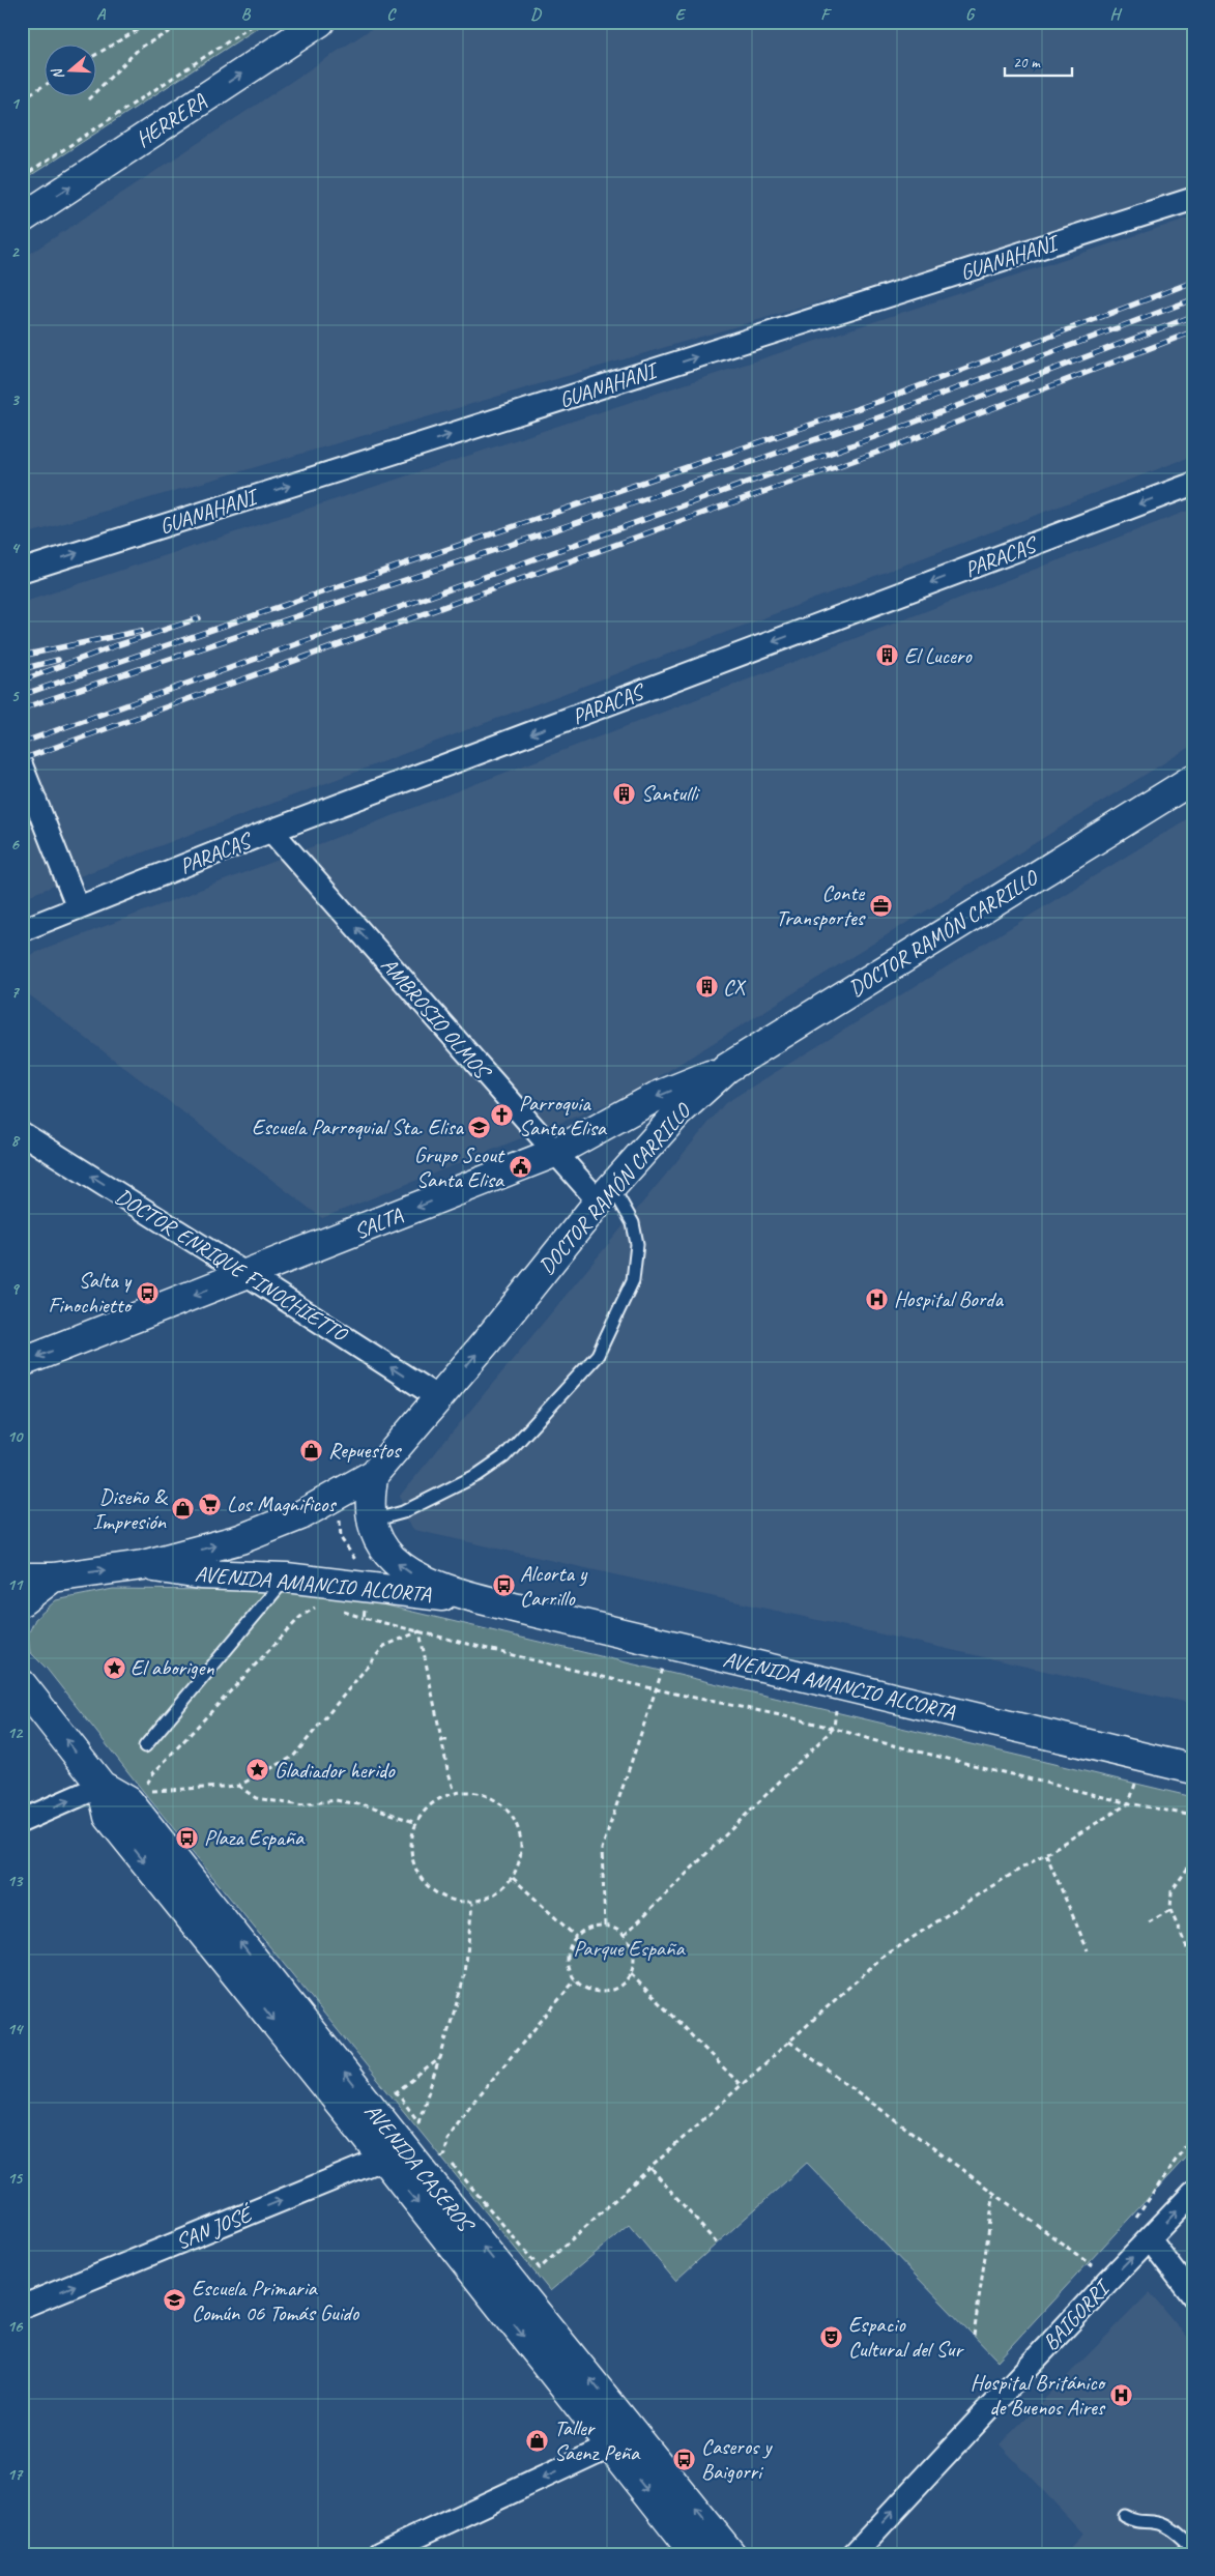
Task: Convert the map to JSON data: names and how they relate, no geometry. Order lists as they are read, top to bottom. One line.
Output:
{"streets":{"main road":["HERRERA","DOCTOR RAMÓN CARRILLO","SALTA","AVENIDA AMANCIO ALCORTA","AVENIDA CASEROS"],"street":["GUANAHANI","PARACAS","AMBROSIO OLMOS","DOCTOR ENRIQUE FINOCHIETTO","SAN JOSÉ","BAIGORRI"]},"crossings":[["PARACAS","AMBROSIO OLMOS"],["DOCTOR RAMÓN CARRILLO","AMBROSIO OLMOS"],["DOCTOR RAMÓN CARRILLO","SALTA"],["DOCTOR RAMÓN CARRILLO","DOCTOR ENRIQUE FINOCHIETTO"],["DOCTOR RAMÓN CARRILLO","AVENIDA AMANCIO ALCORTA"],["AMBROSIO OLMOS","SALTA"],["SALTA","DOCTOR ENRIQUE FINOCHIETTO"],["AVENIDA CASEROS","SAN JOSÉ"]],"one_way":["HERRERA","GUANAHANI","PARACAS","DOCTOR RAMÓN CARRILLO","AMBROSIO OLMOS","SALTA","DOCTOR ENRIQUE FINOCHIETTO","SAN JOSÉ","BAIGORRI"],"parks":["Parque España"],"places":{"building":["El Lucero","Santulli","CX"],"office":["Conte Transportes"],"church":["Parroquia Santa Elisa"],"school or university":["Escuela Parroquial Sta. Elisa","Escuela Primaria Común 06 Tomás Guido"],"public building":["Grupo Scout Santa Elisa"],"bus stop":["Salta y Finochietto","Alcorta y Carrillo","Plaza España","Caseros y Baigorri"],"hospital":["Hospital Borda","Hospital Británico de Buenos Aires"],"shop":["Repuestos","Diseño & Impresión","Taller Saenz Peña"],"supermarket":["Los Magnificos"],"place":["El aborigen","Gladiador herido"],"theatre":["Espacio Cultural del Sur"]},"scale_bar":"20 m","north":"left","grid":{"columns":["A","B","C","D","E","F","G","H"],"rows":["1","2","3","4","5","6","7","8","9","10","11","12","13","14","15","16","17"]}}
